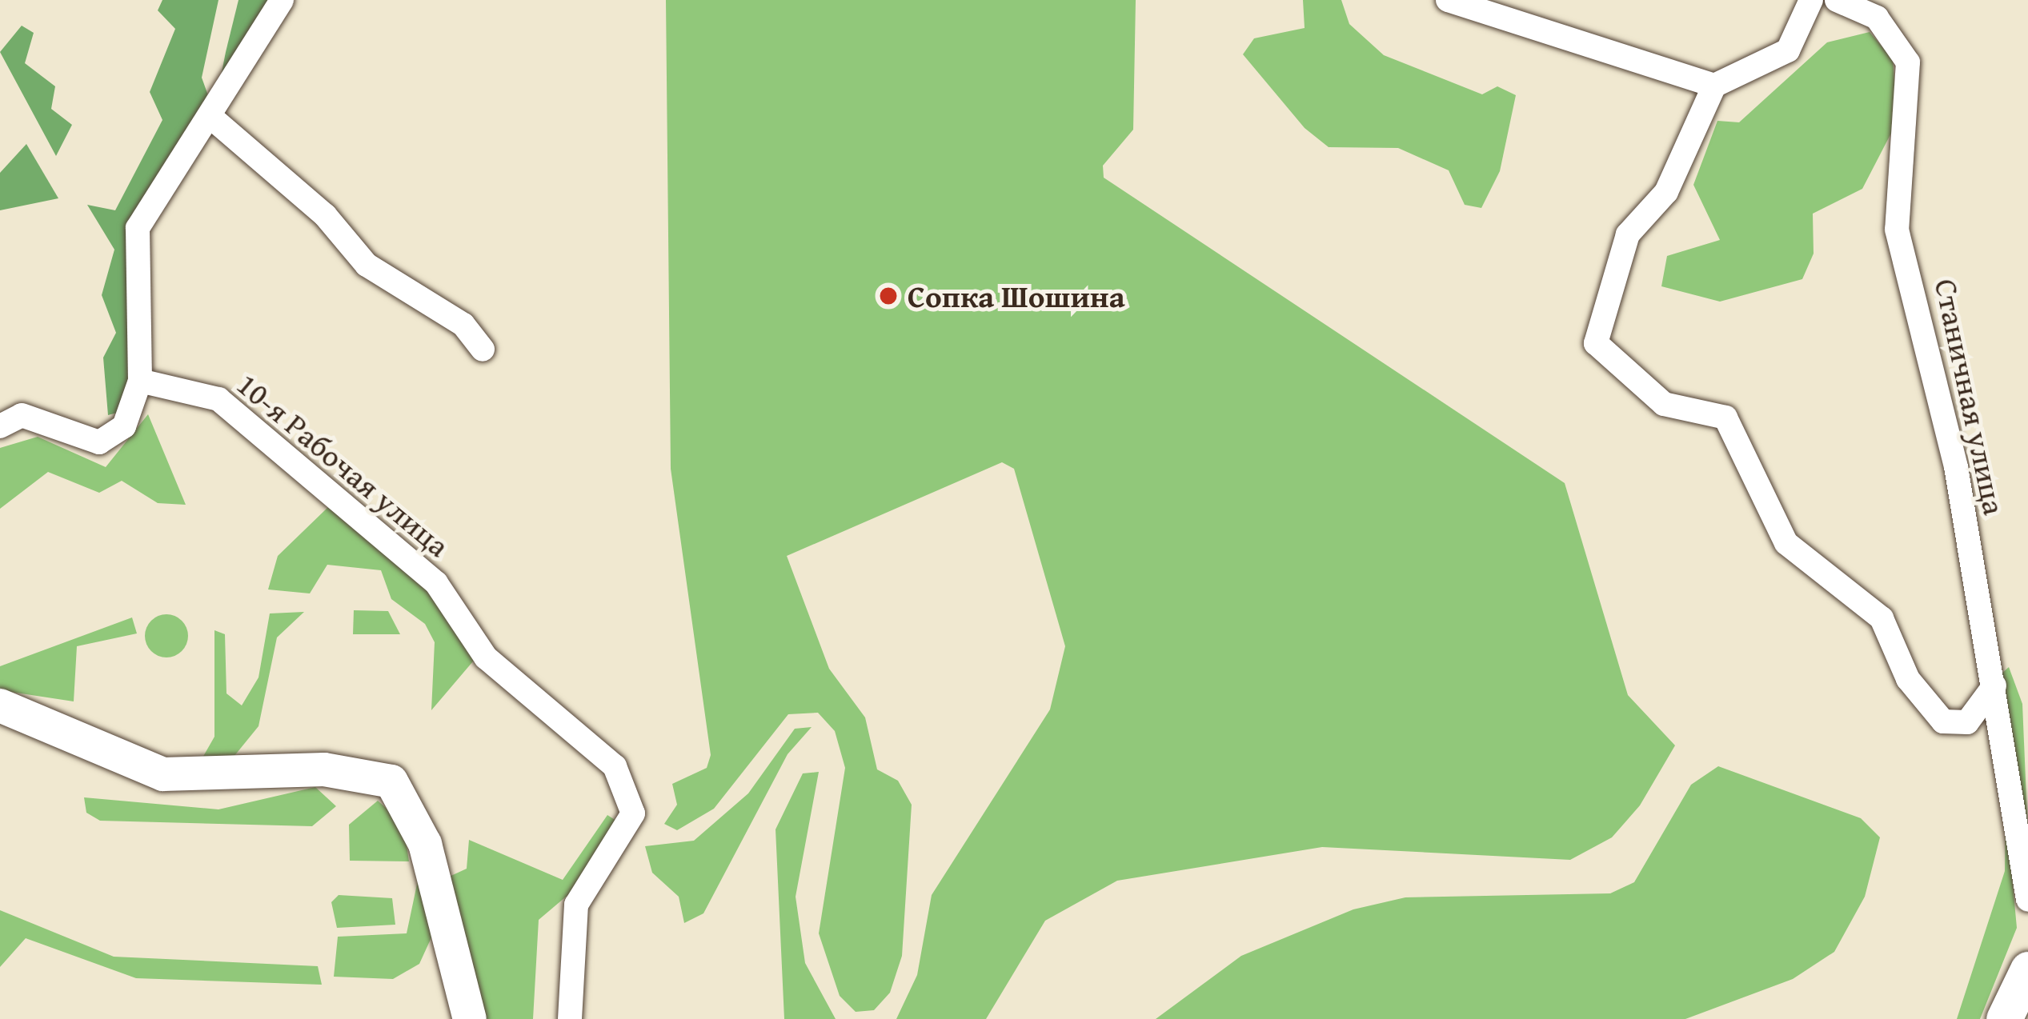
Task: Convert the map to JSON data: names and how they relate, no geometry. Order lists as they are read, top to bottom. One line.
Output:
{"streets":{"street":["Станичная улица","10-я Рабочая улица"]},"places":["Сопка Шошина"]}
